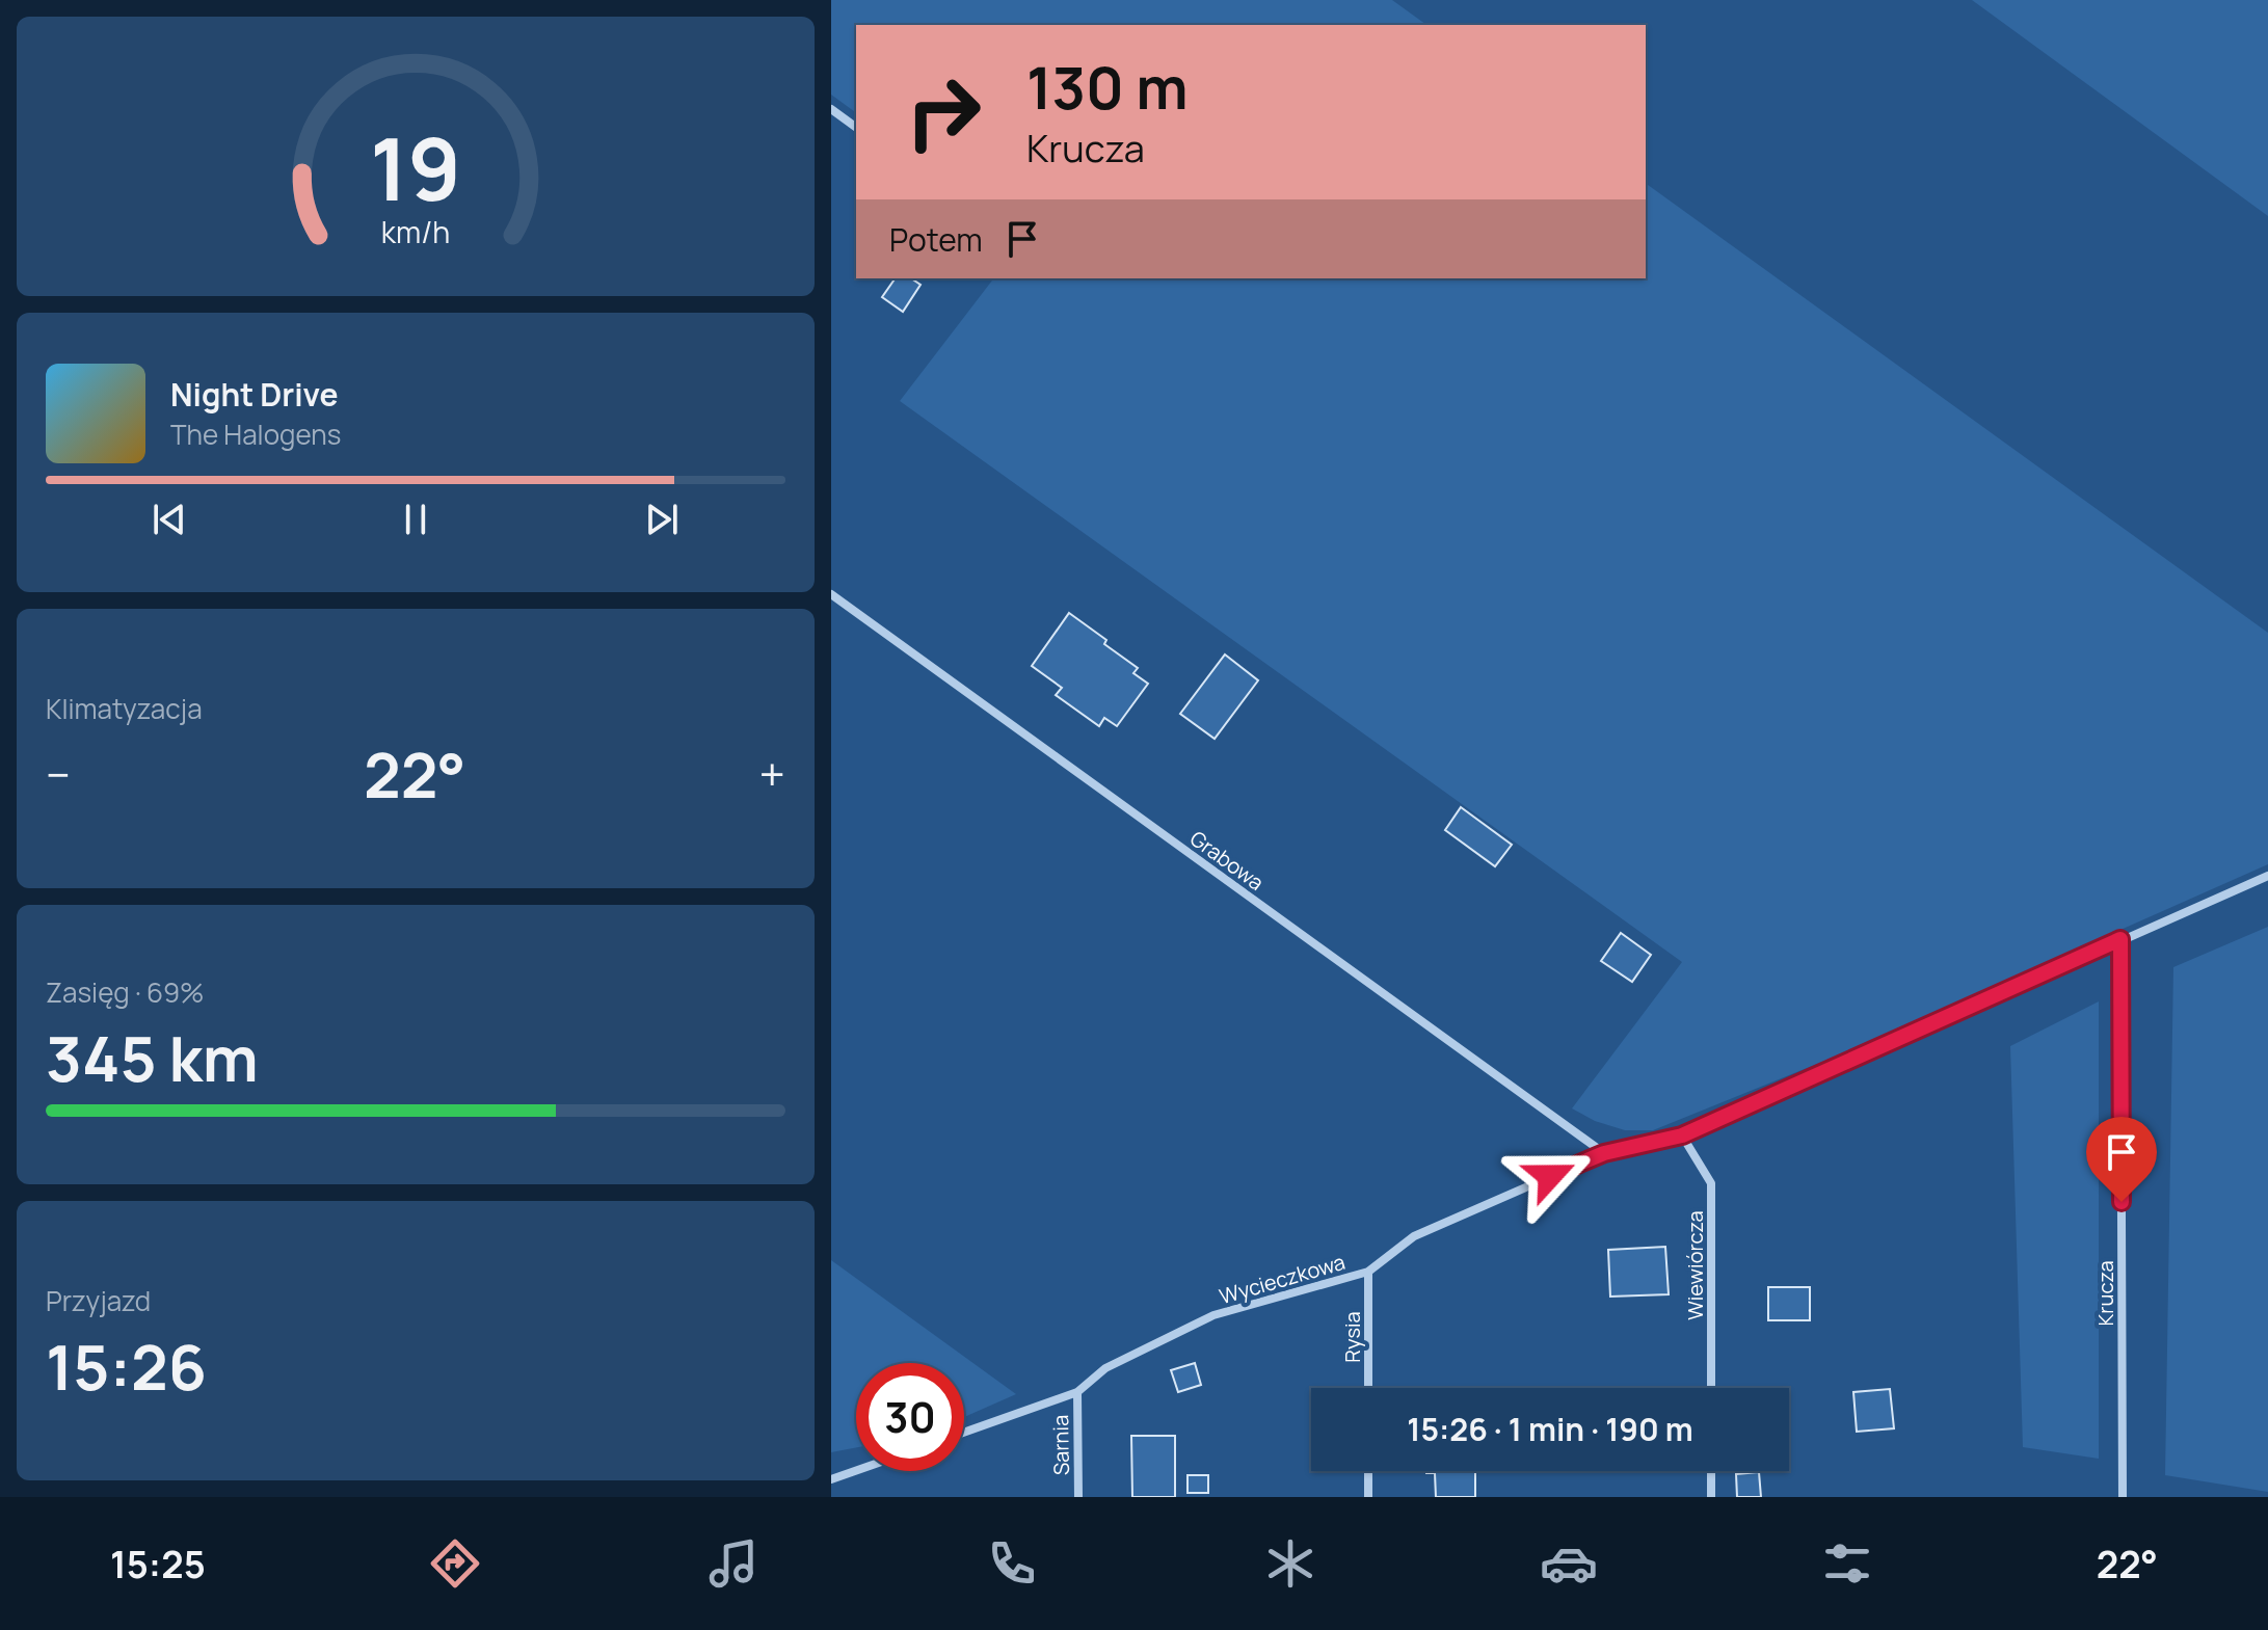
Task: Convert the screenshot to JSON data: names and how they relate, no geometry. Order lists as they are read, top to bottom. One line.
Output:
{"streets":{"street":["Grabowa","Wiewiórcza","Wycieczkowa","Krucza","Rysia","Sarnia"]},"crossings":[["Grabowa","Wycieczkowa"],["Wiewiórcza","Wycieczkowa"],["Wycieczkowa","Krucza"],["Wycieczkowa","Rysia"],["Wycieczkowa","Sarnia"]],"page":{"turn":["130 m","Krucza"],"then":"Potem","song":["Night Drive","The Halogens"],"tile":["Klimatyzacja",["Zasięg · 69%","345 km"],["Przyjazd","15:26"]],"heat":["−","22°","+"],"limit":"30","trip":"15:26 · 1 min · 190 m","tabs":["15:25","22°"],"gauge":["19","km/h"]}}
